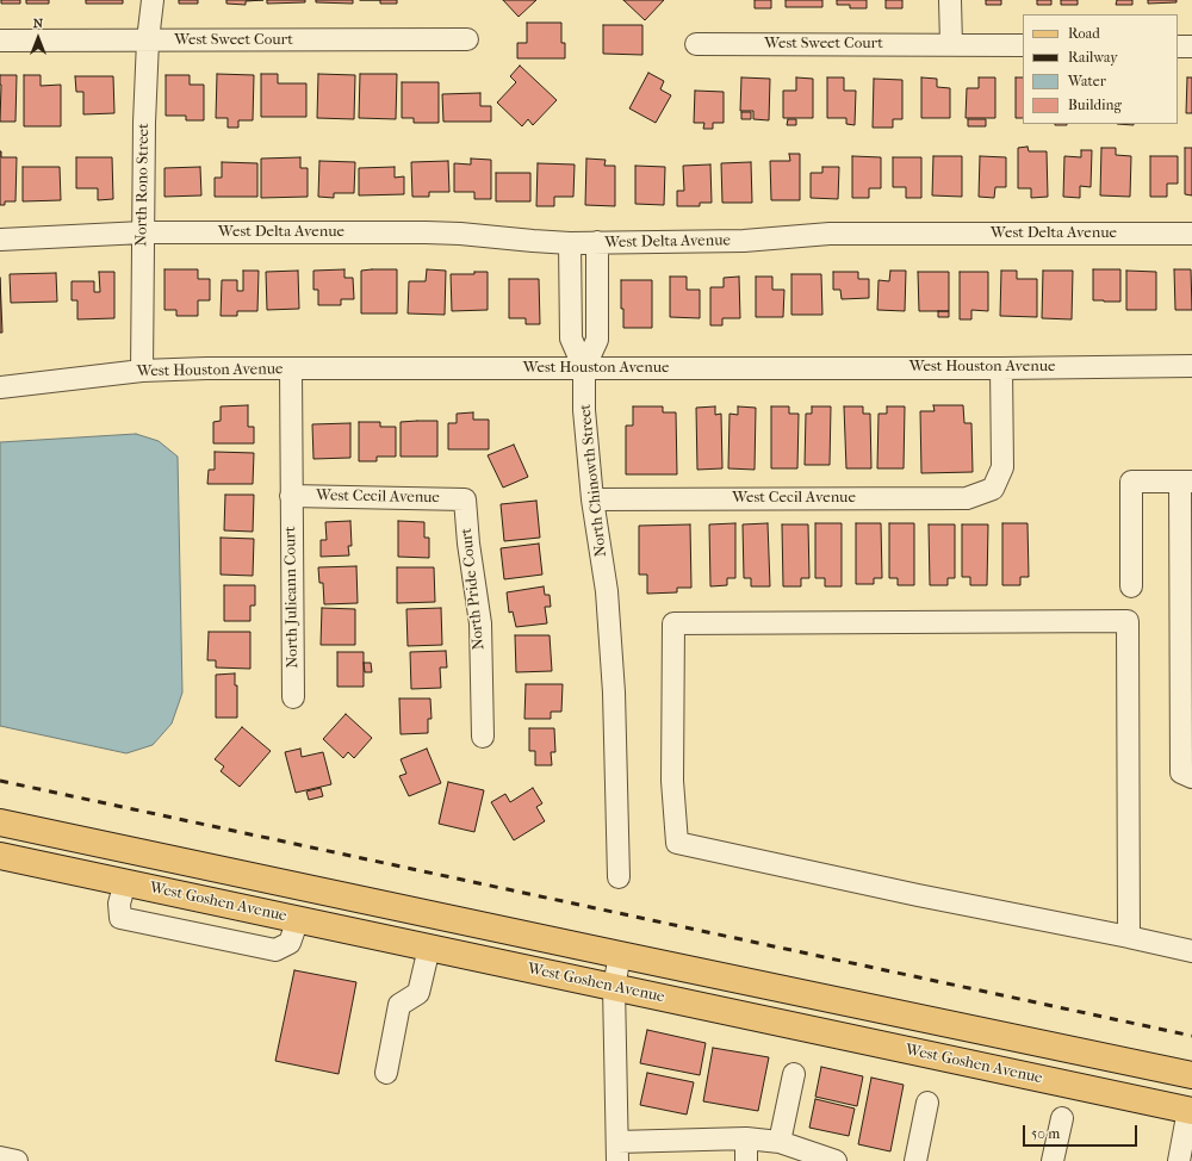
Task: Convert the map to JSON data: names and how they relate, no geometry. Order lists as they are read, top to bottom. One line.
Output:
{"streets":{"main road":["West Goshen Avenue"],"street":["West Sweet Court","North Rono Street","West Delta Avenue","West Houston Avenue","North Chinowth Street","West Cecil Avenue","North Pride Court","North Julieann Court"]},"crossings":[["West Sweet Court","North Rono Street"],["North Rono Street","West Delta Avenue"],["North Rono Street","West Houston Avenue"],["West Delta Avenue","North Chinowth Street"],["West Houston Avenue","North Chinowth Street"],["West Houston Avenue","West Cecil Avenue"],["West Houston Avenue","North Julieann Court"],["North Chinowth Street","West Cecil Avenue"],["West Cecil Avenue","North Pride Court"],["West Cecil Avenue","North Julieann Court"]],"legend":["Road","Railway","Water","Building"],"scale_bar":"50 m","north":"top"}
